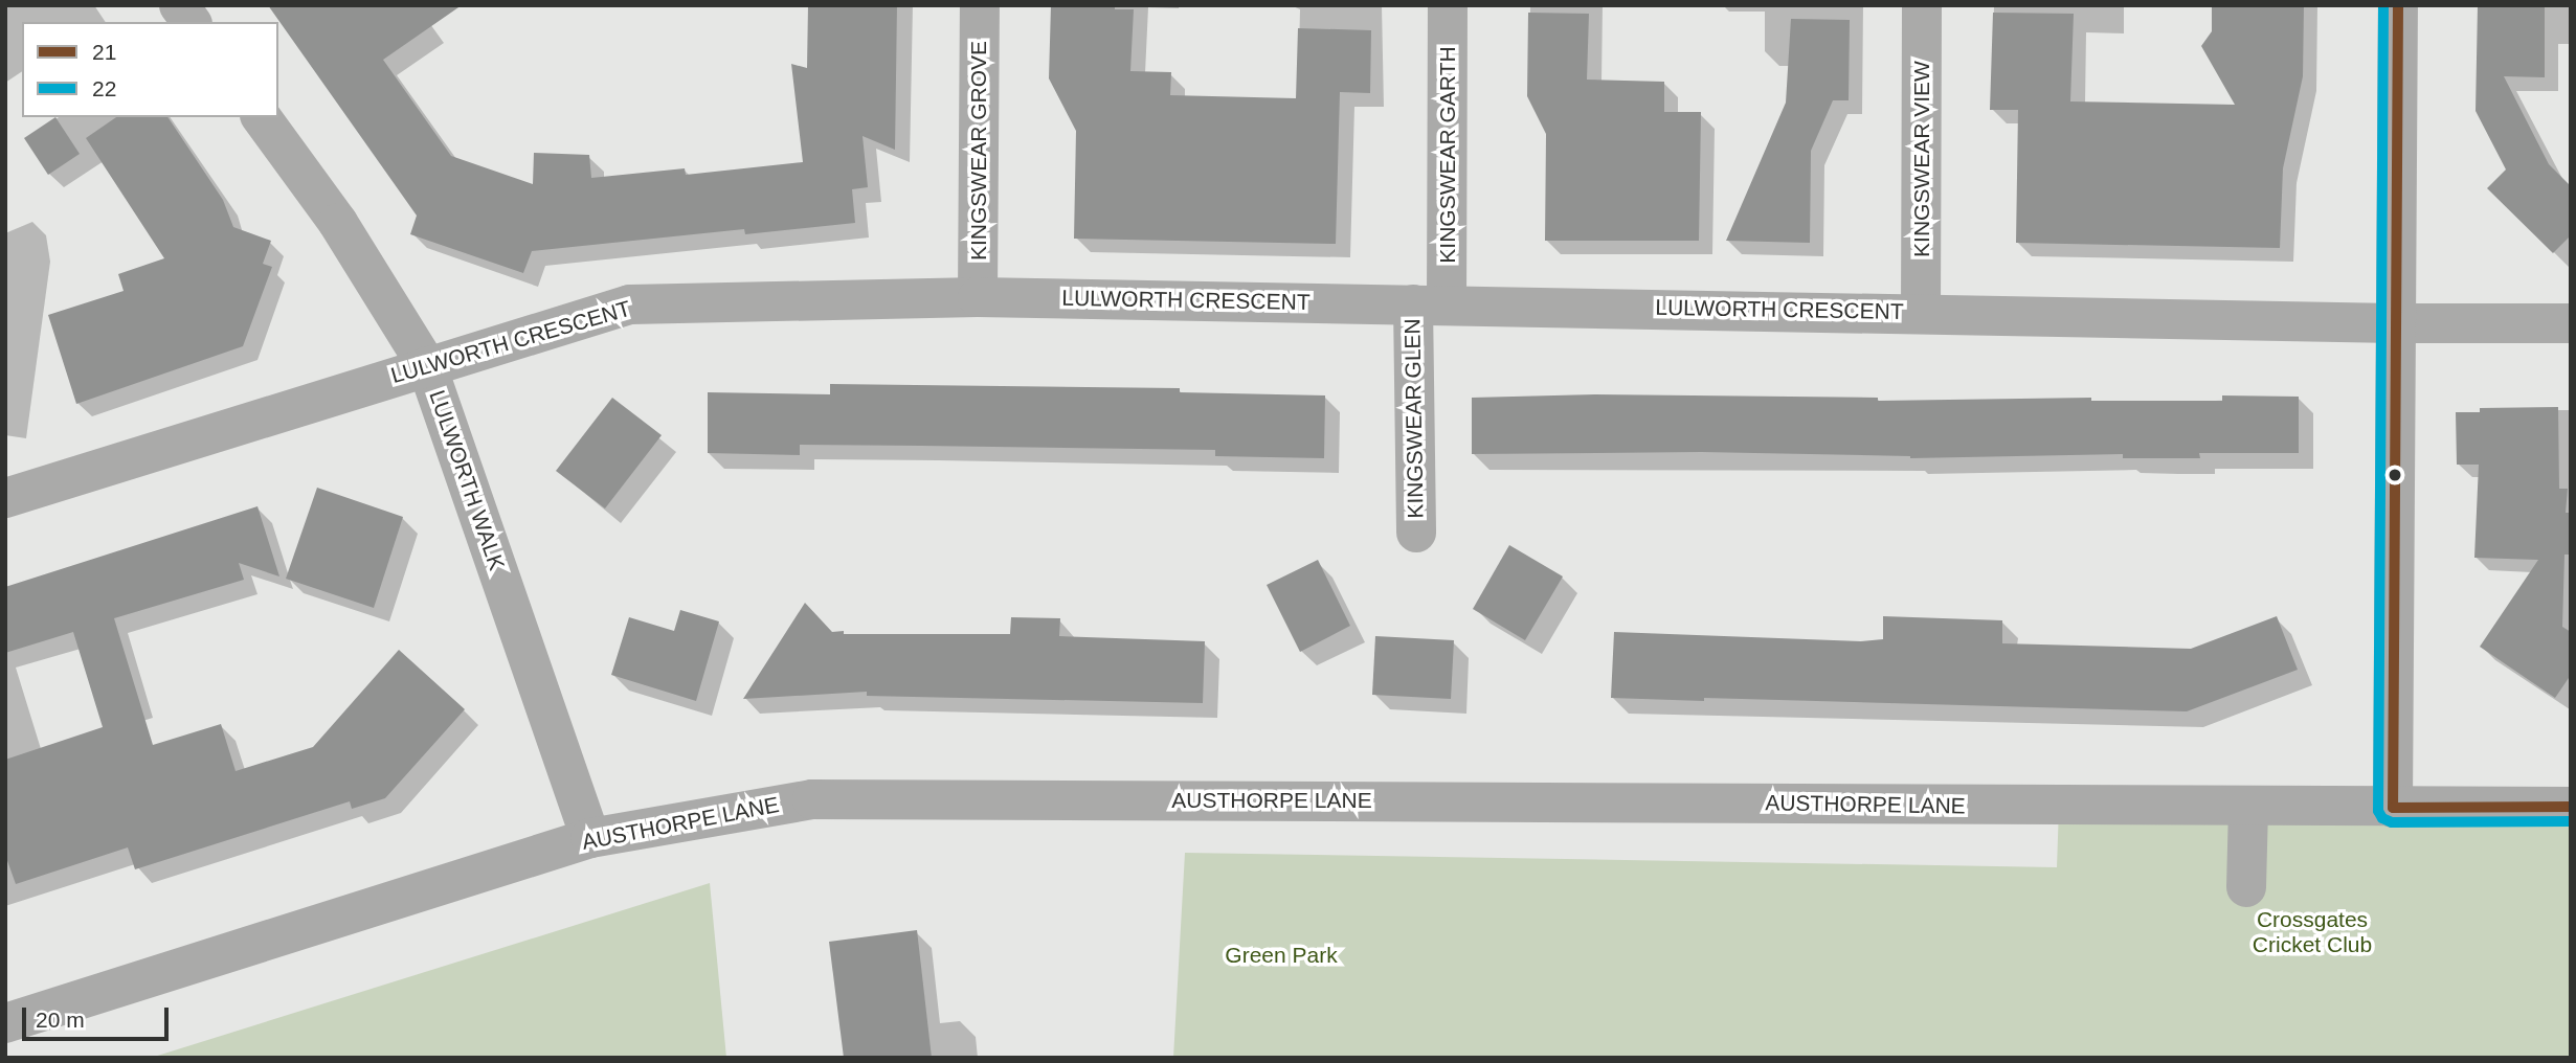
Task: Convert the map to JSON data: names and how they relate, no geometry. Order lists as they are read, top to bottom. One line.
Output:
{"streets":{"street":["KINGSWEAR GROVE","KINGSWEAR GARTH","KINGSWEAR VIEW","LULWORTH CRESCENT","KINGSWEAR GLEN","LULWORTH WALK","AUSTHORPE LANE"]},"crossings":[["KINGSWEAR GROVE","LULWORTH CRESCENT"],["KINGSWEAR GARTH","LULWORTH CRESCENT"],["KINGSWEAR GARTH","KINGSWEAR GLEN"],["KINGSWEAR VIEW","LULWORTH CRESCENT"],["LULWORTH CRESCENT","KINGSWEAR GLEN"],["LULWORTH CRESCENT","LULWORTH WALK"],["LULWORTH WALK","AUSTHORPE LANE"]],"parks":["Crossgates Cricket Club","Green Park"],"lines":["transit line 21","transit line 22"],"legend":["21","22"],"scale_bar":"20 m"}
